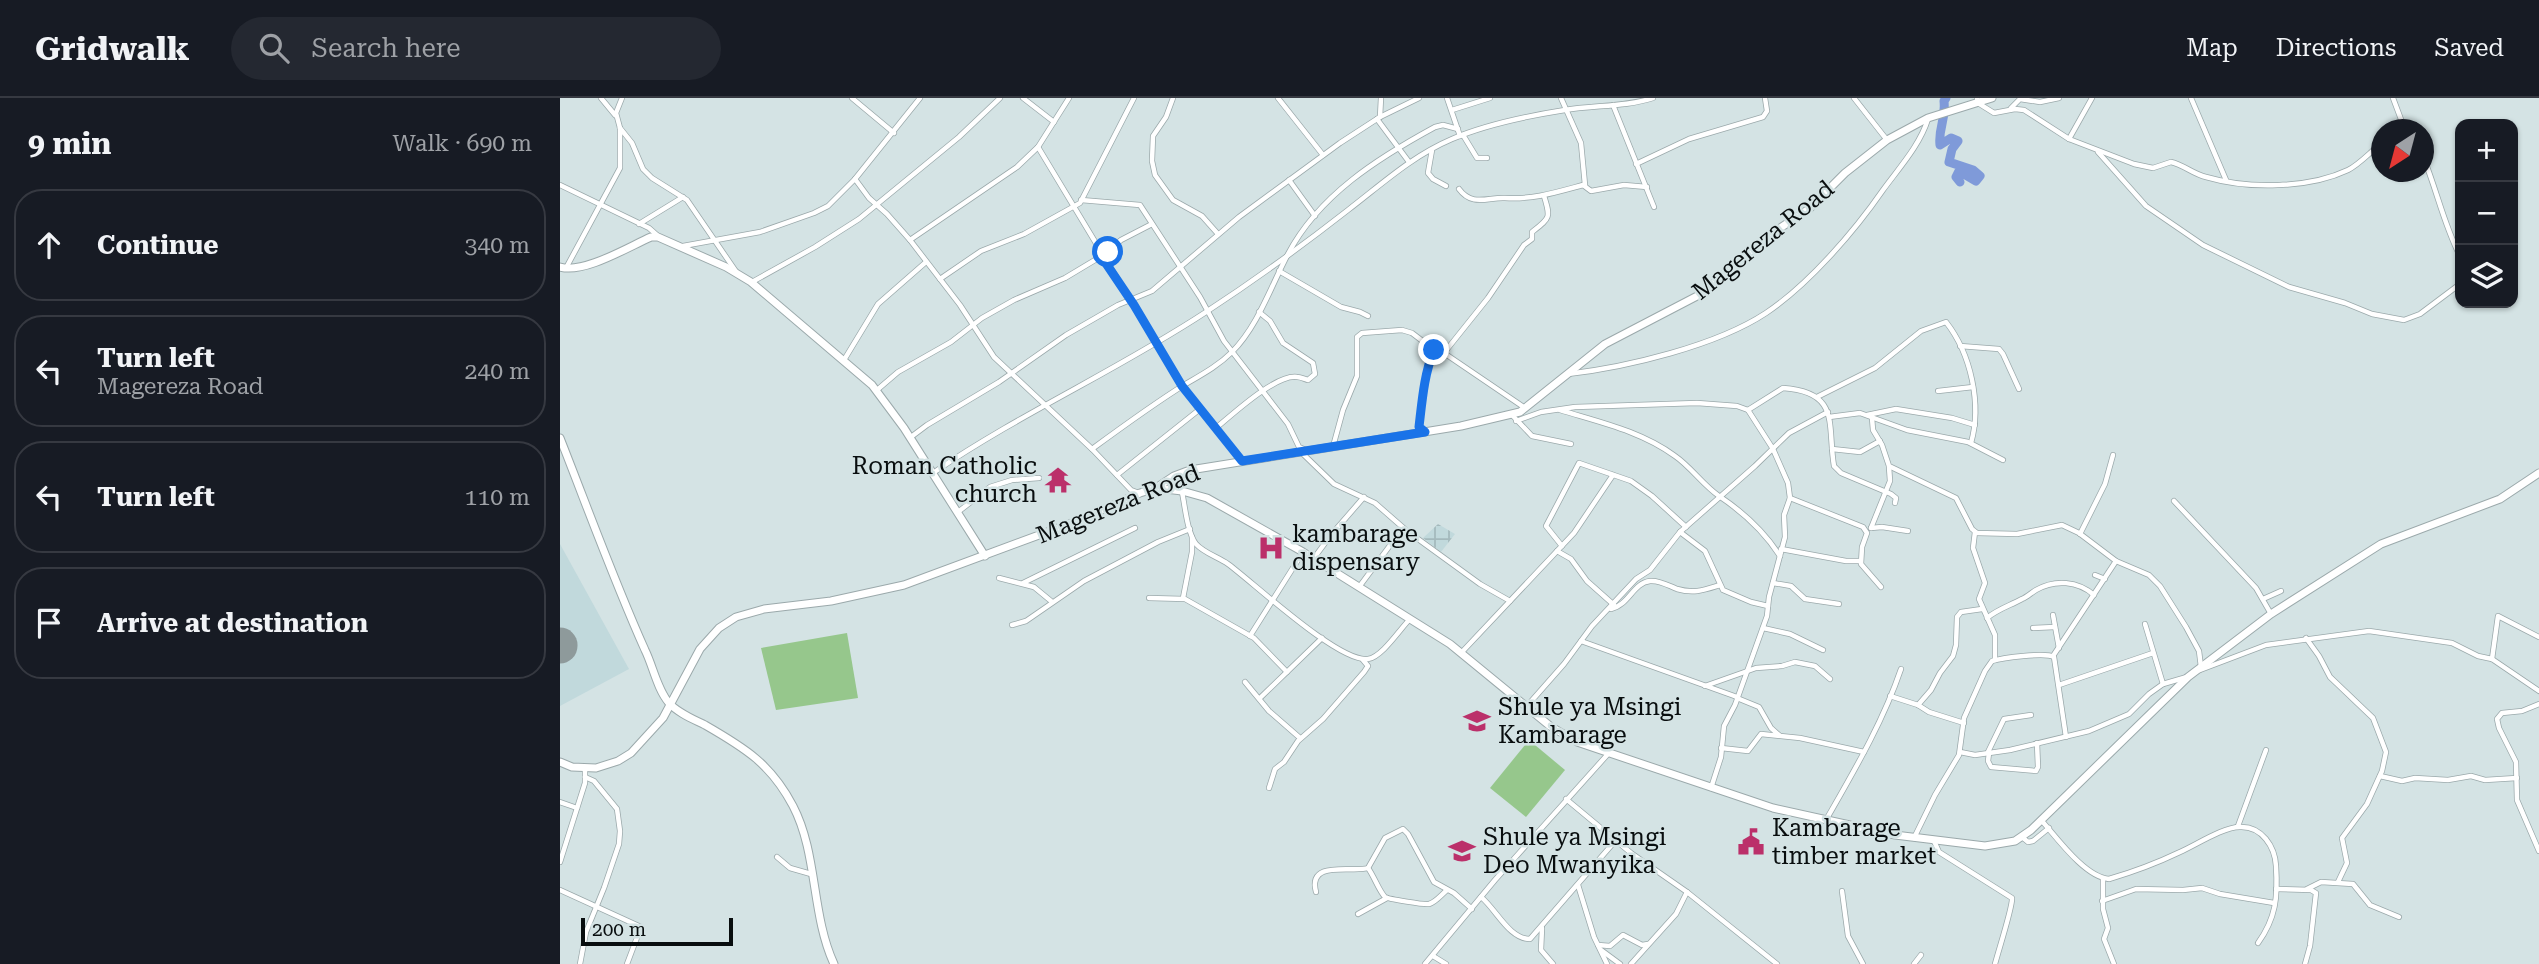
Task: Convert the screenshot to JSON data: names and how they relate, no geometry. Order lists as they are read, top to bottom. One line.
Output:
{"streets":{"street":["Magereza Road"]},"places":{"temple":["Roman Catholic church"],"hospital":["kambarage dispensary"],"school or university":["Shule ya Msingi Kambarage","Shule ya Msingi Deo Mwanyika"],"public building":["Kambarage timber market"]},"scale_bar":"200 m","north":"bottom left","page":{"header":"Gridwalk","search":"Search here","nav":["Map","Directions","Saved"],"heading":["9 min","Walk · 690 m"],"map_buttons":["+","−"],"list":[["Continue","340 m"],["Turn left","Magereza Road","240 m"],["Turn left","110 m"],"Arrive at destination"],"scale":"200 m"}}
